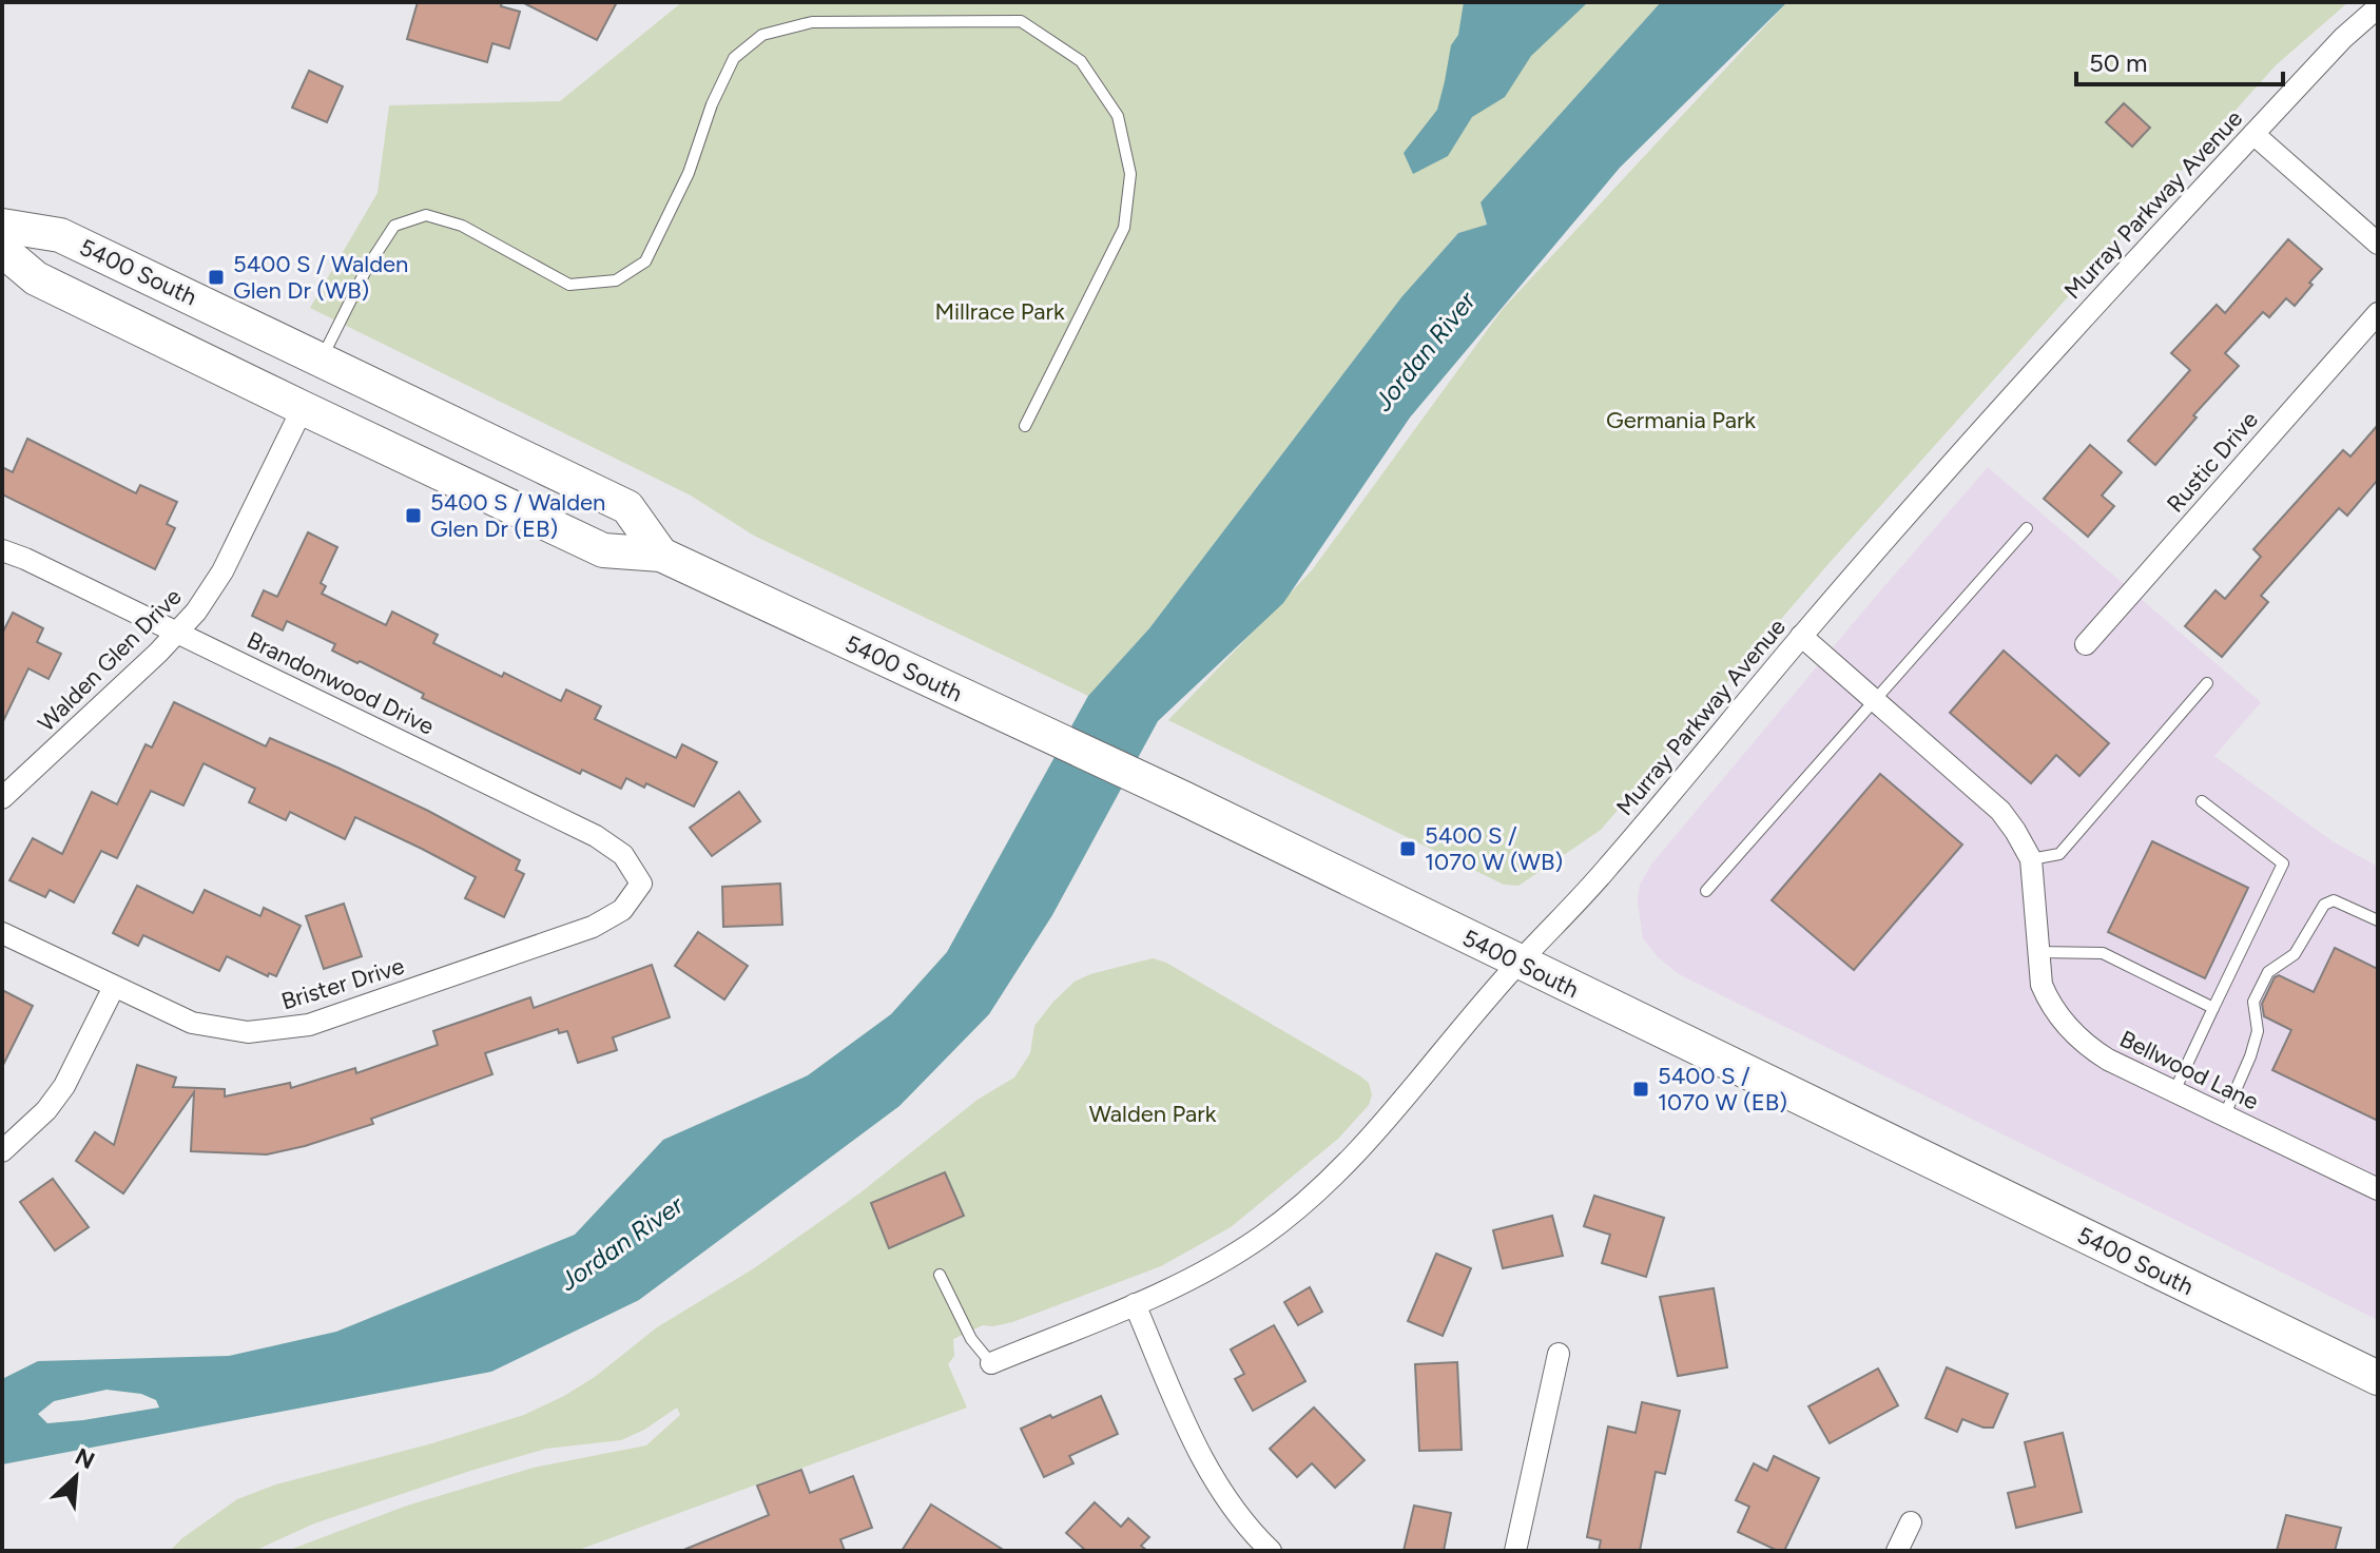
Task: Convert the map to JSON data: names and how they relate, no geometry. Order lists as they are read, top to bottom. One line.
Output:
{"streets":{"main road":["5400 South"],"street":["Murray Parkway Avenue","Rustic Drive","Walden Glen Drive","Brandonwood Drive","Brister Drive","Bellwood Lane"]},"crossings":[["Murray Parkway Avenue","5400 South"],["Murray Parkway Avenue","Bellwood Lane"],["5400 South","Walden Glen Drive"],["Walden Glen Drive","Brandonwood Drive"],["Brandonwood Drive","Brister Drive"]],"water":["Jordan River"],"parks":["Millrace Park","Germania Park","Walden Park"],"places":{"transit":["5400 S / Walden Glen Dr (WB)","5400 S / Walden Glen Dr (EB)","5400 S / 1070 W (WB)","5400 S / 1070 W (EB)"]},"scale_bar":"50 m","north":"top right"}
